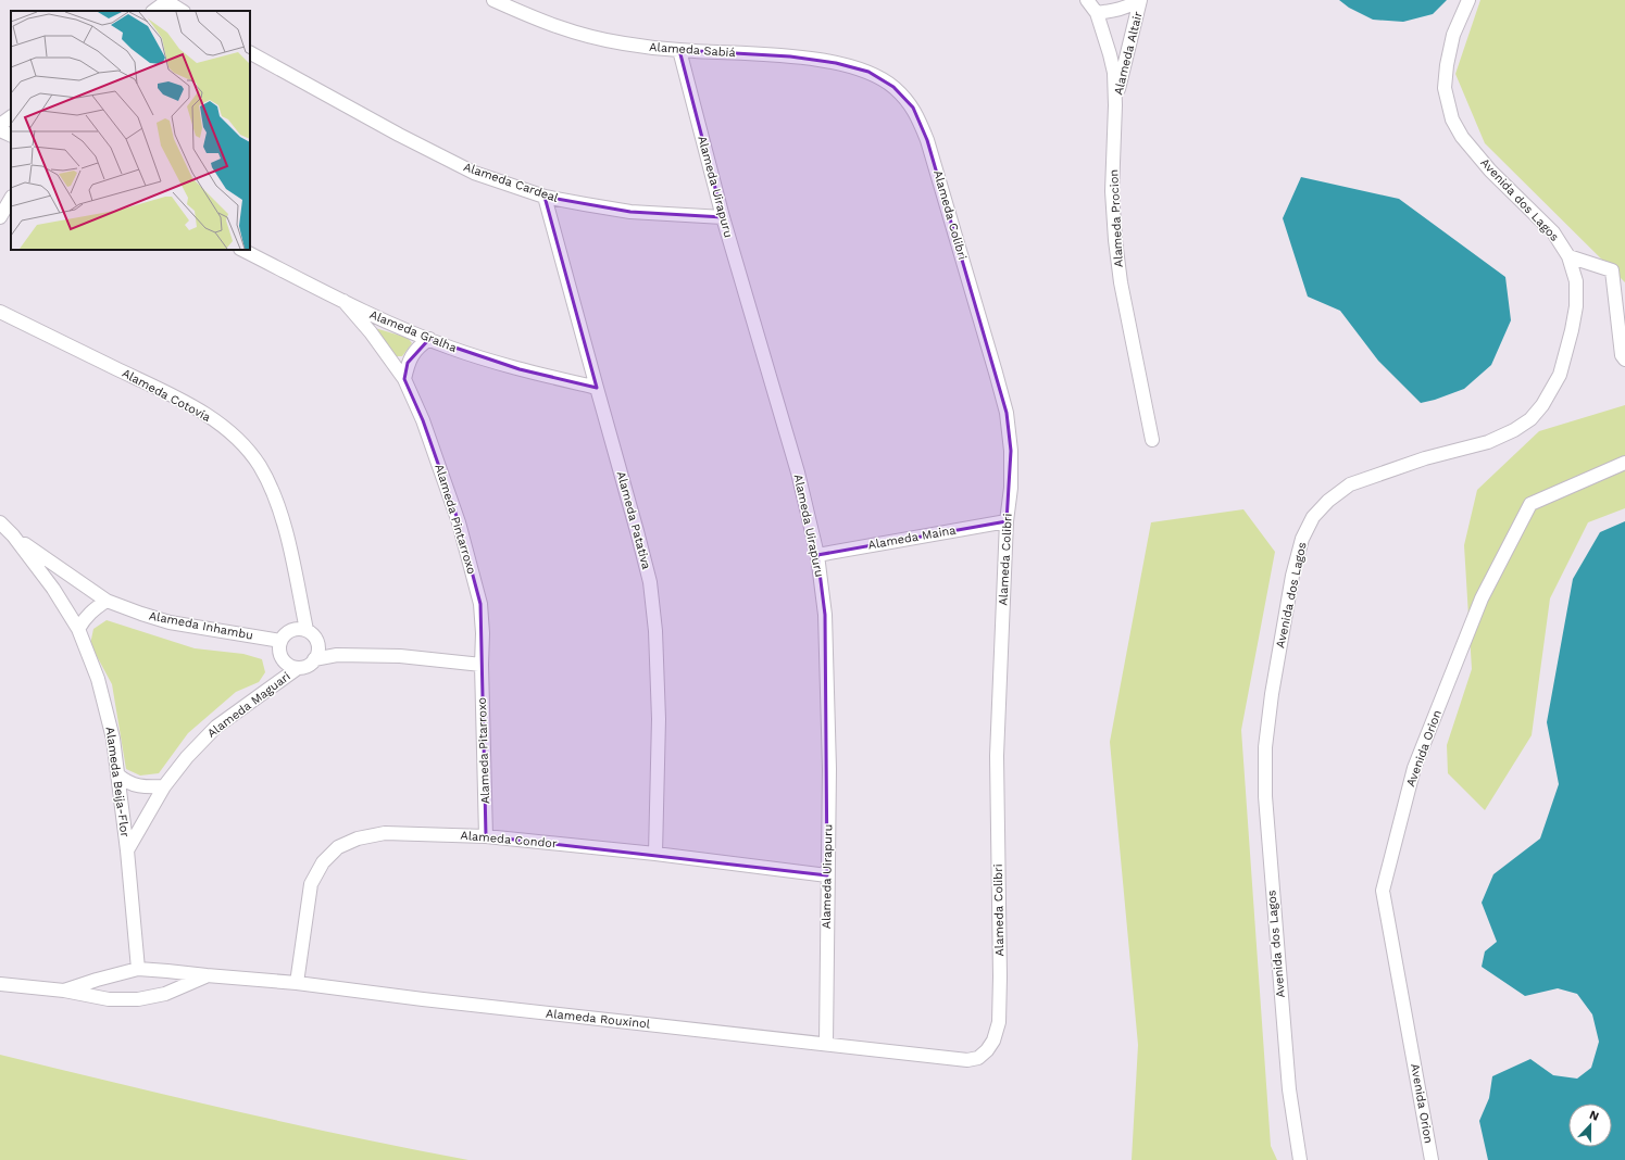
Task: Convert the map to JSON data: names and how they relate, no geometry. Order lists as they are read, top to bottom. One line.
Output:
{"streets":{"street":["Alameda Sabiá","Alameda Altair","Alameda Cardeal","Alameda Uirapuru","Avenida dos Lagos","Alameda Colibri","Alameda Procion","Alameda Gralha","Alameda Cotovia","Alameda Pintarroxo","Alameda Patativa","Alameda Maina","Alameda Inhambu","Alameda Maguari","Avenida Orion","Alameda Pitarroxo","Alameda Beija-Flor","Alameda Condor","Alameda Rouxinol"]},"crossings":[["Alameda Sabiá","Alameda Uirapuru"],["Alameda Sabiá","Alameda Colibri"],["Alameda Altair","Alameda Procion"],["Alameda Cardeal","Alameda Uirapuru"],["Alameda Cardeal","Alameda Patativa"],["Alameda Uirapuru","Alameda Maina"],["Alameda Uirapuru","Alameda Condor"],["Alameda Uirapuru","Alameda Rouxinol"],["Alameda Colibri","Alameda Maina"],["Alameda Colibri","Alameda Rouxinol"],["Alameda Gralha","Alameda Pintarroxo"],["Alameda Gralha","Alameda Patativa"],["Alameda Cotovia","Alameda Inhambu"],["Alameda Cotovia","Alameda Maguari"],["Alameda Pintarroxo","Alameda Pitarroxo"],["Alameda Patativa","Alameda Condor"],["Alameda Inhambu","Alameda Maguari"],["Alameda Inhambu","Alameda Beija-Flor"],["Alameda Maguari","Alameda Beija-Flor"],["Alameda Pitarroxo","Alameda Condor"],["Alameda Beija-Flor","Alameda Rouxinol"],["Alameda Condor","Alameda Rouxinol"]],"north":"top"}
